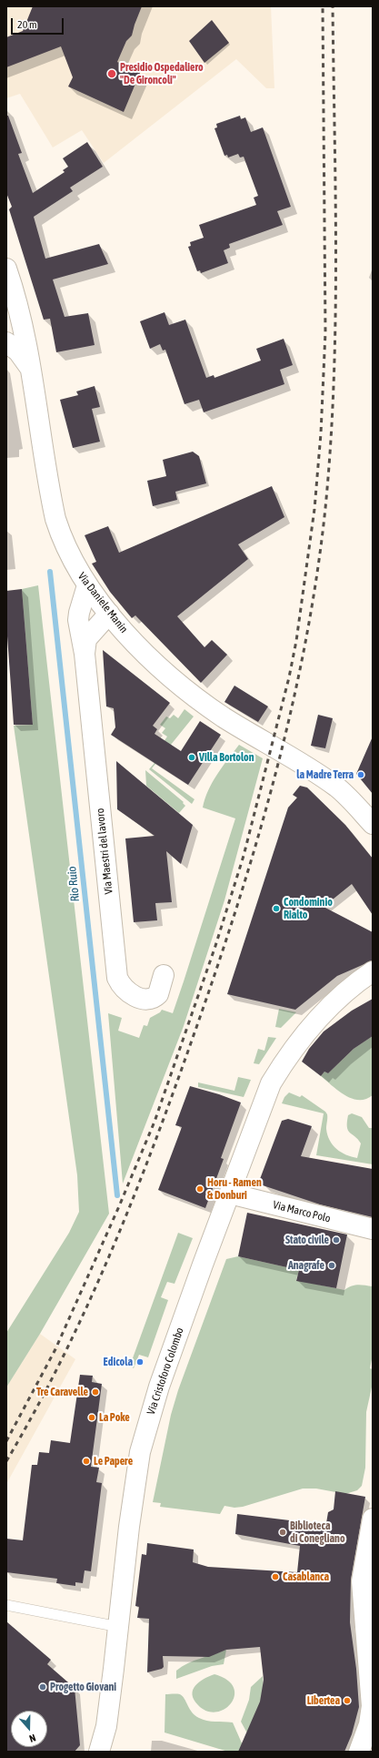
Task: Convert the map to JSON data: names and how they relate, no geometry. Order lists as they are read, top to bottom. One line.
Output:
{"streets":{"street":["Via Daniele Manin","Via Maestri del lavoro","Via Marco Polo","Via Cristoforo Colombo"]},"crossings":[["Via Daniele Manin","Via Maestri del lavoro"],["Via Marco Polo","Via Cristoforo Colombo"]],"water":["Rio Ruio"],"places":["Presidio Ospedaliero \"De Gironcoli\"","Villa Bortolon","la Madre Terra","Condominio Rialto","Horu - Ramen & Donburi","Stato civile","Anagrafe","Edicola","Tre Caravelle","La Poke","Le Papere","Biblioteca di Conegliano","Casablanca","Progetto Giovani","Libertea"],"scale_bar":"20 m","north":"bottom"}
